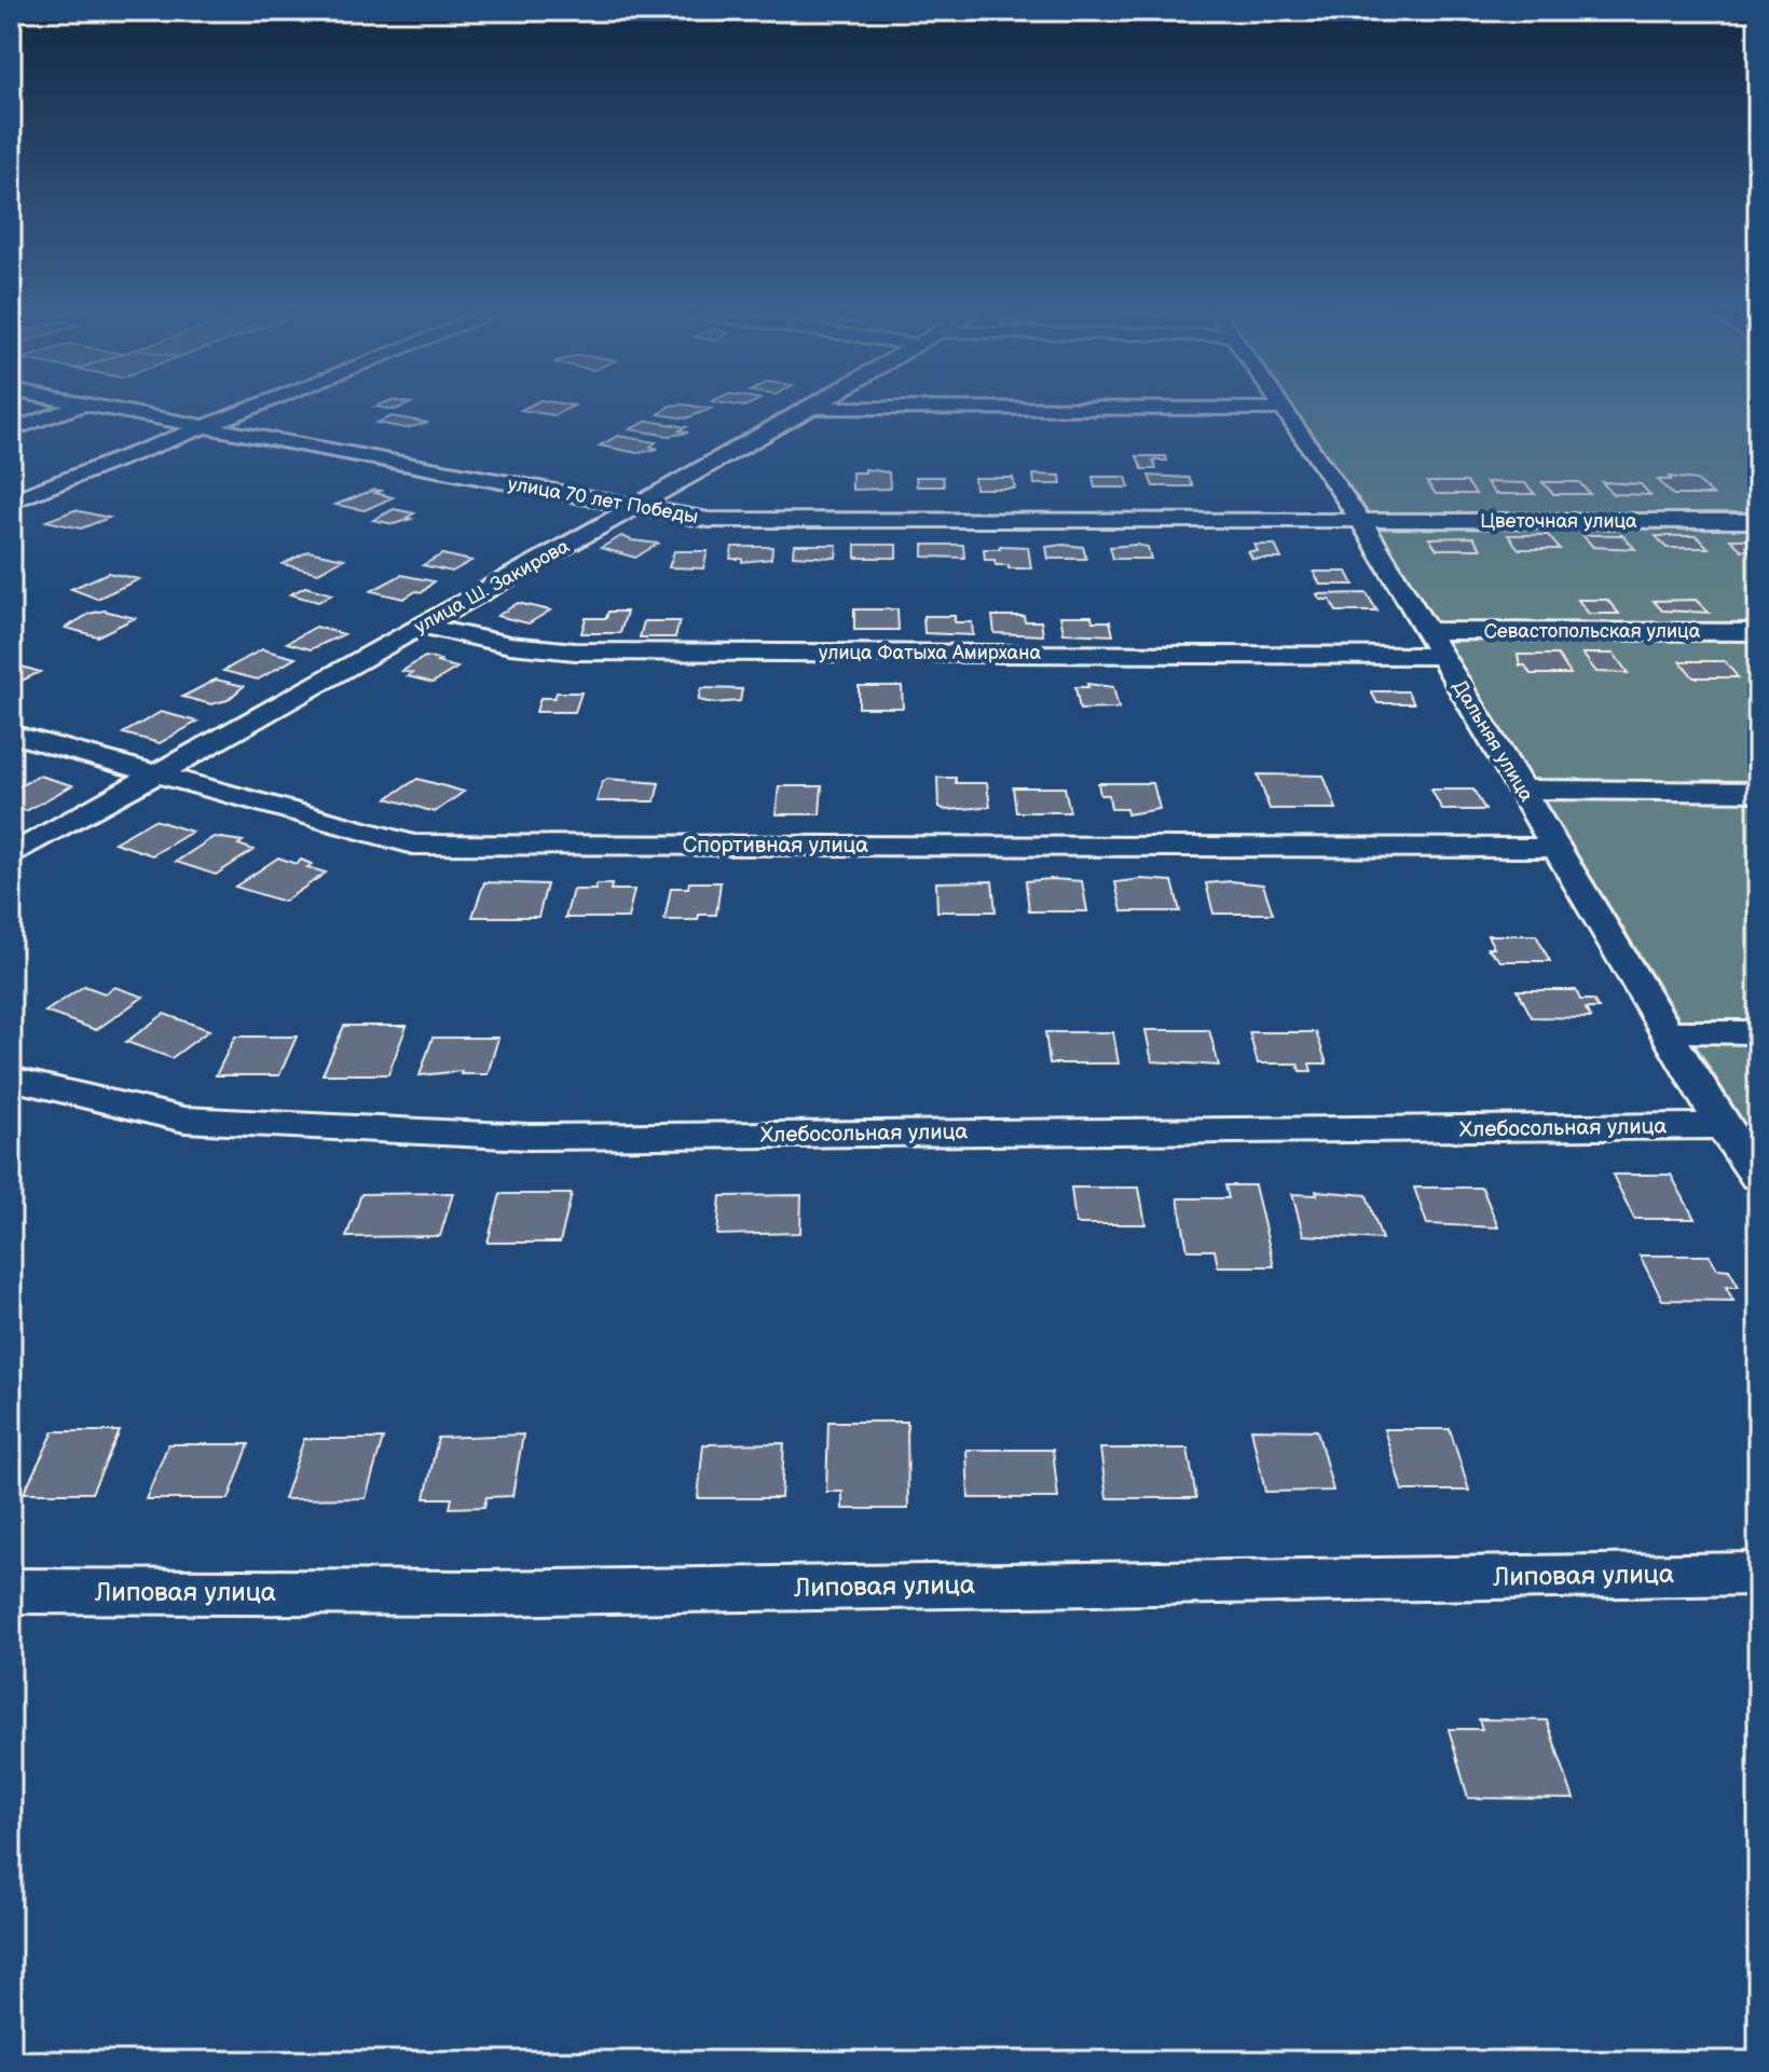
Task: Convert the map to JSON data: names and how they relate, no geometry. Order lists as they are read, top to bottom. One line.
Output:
{"streets":{"street":["улица 70 лет Победы","Цветочная улица","улица Ш. Закирова","Севастопольская улица","улица Фатыха Амирхана","Дальняя улица","Спортивная улица","Хлебосольная улица","Липовая улица"]},"crossings":[["улица 70 лет Победы","Цветочная улица"],["улица 70 лет Победы","улица Ш. Закирова"],["улица 70 лет Победы","Дальняя улица"],["Цветочная улица","Дальняя улица"],["улица Ш. Закирова","улица Фатыха Амирхана"],["улица Ш. Закирова","Спортивная улица"],["Севастопольская улица","Дальняя улица"],["улица Фатыха Амирхана","Дальняя улица"],["Дальняя улица","Спортивная улица"],["Дальняя улица","Хлебосольная улица"]]}
